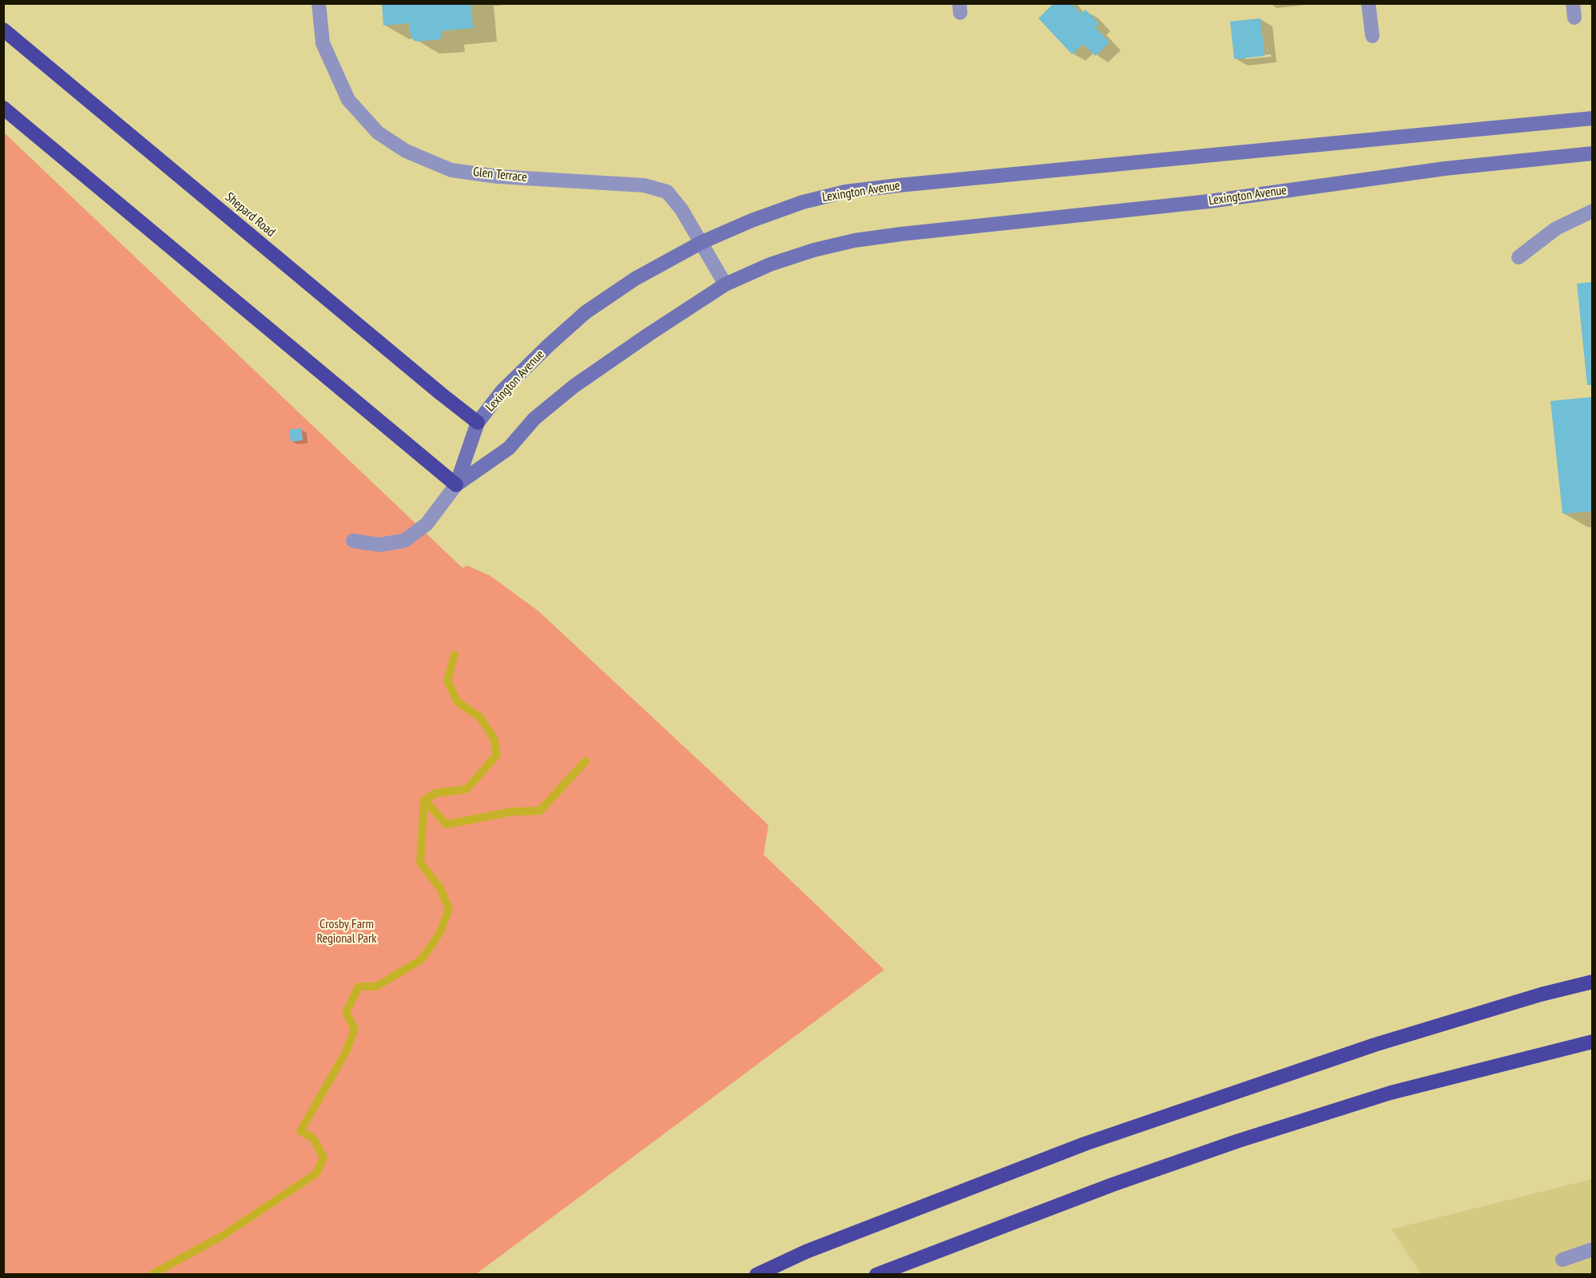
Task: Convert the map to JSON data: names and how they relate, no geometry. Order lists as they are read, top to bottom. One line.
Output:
{"streets":{"highway":["Shepard Road"],"street":["Glen Terrace","Lexington Avenue"]},"crossings":[["Glen Terrace","Lexington Avenue"],["Lexington Avenue","Shepard Road"]],"parks":["Crosby Farm Regional Park"]}
